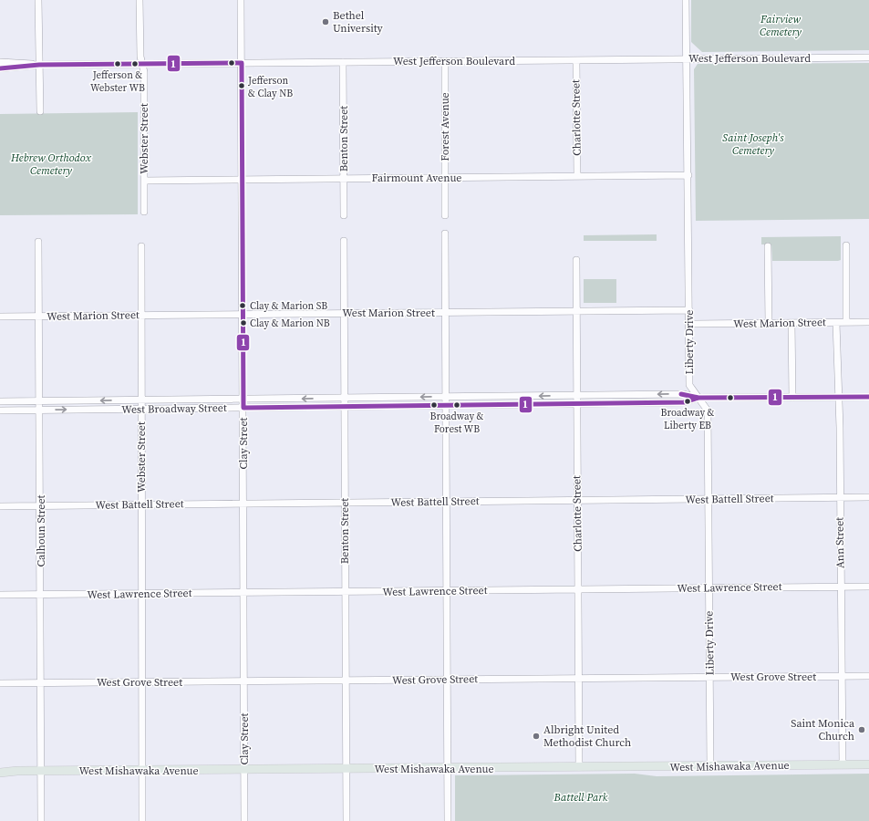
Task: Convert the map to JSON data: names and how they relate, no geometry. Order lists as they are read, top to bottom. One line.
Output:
{"streets":{"main road":["West Mishawaka Avenue"],"street":["West Jefferson Boulevard","Charlotte Street","Forest Avenue","Webster Street","Benton Street","Fairmount Avenue","West Marion Street","Liberty Drive","West Broadway Street","Clay Street","West Battell Street","Calhoun Street","Ann Street","West Lawrence Street","West Grove Street"]},"crossings":[["West Jefferson Boulevard","Charlotte Street"],["West Jefferson Boulevard","Forest Avenue"],["West Jefferson Boulevard","Webster Street"],["West Jefferson Boulevard","Benton Street"],["West Jefferson Boulevard","Liberty Drive"],["West Jefferson Boulevard","Clay Street"],["Charlotte Street","Fairmount Avenue"],["Charlotte Street","West Marion Street"],["Charlotte Street","West Broadway Street"],["Charlotte Street","West Battell Street"],["Charlotte Street","West Lawrence Street"],["Charlotte Street","West Grove Street"],["Charlotte Street","West Mishawaka Avenue"],["Forest Avenue","Fairmount Avenue"],["Webster Street","Fairmount Avenue"],["Webster Street","West Marion Street"],["Webster Street","West Broadway Street"],["Webster Street","West Battell Street"],["Webster Street","West Lawrence Street"],["Webster Street","West Grove Street"],["Webster Street","West Mishawaka Avenue"],["Benton Street","Fairmount Avenue"],["Benton Street","West Marion Street"],["Benton Street","West Broadway Street"],["Benton Street","West Battell Street"],["Benton Street","West Lawrence Street"],["Benton Street","West Grove Street"],["Benton Street","West Mishawaka Avenue"],["Fairmount Avenue","Liberty Drive"],["Fairmount Avenue","Clay Street"],["West Marion Street","Liberty Drive"],["West Marion Street","Clay Street"],["West Marion Street","Calhoun Street"],["West Marion Street","Ann Street"],["Liberty Drive","West Broadway Street"],["Liberty Drive","West Battell Street"],["Liberty Drive","West Lawrence Street"],["Liberty Drive","West Grove Street"],["Liberty Drive","West Mishawaka Avenue"],["West Broadway Street","Clay Street"],["West Broadway Street","Calhoun Street"],["West Broadway Street","Ann Street"],["Clay Street","West Battell Street"],["Clay Street","West Lawrence Street"],["Clay Street","West Grove Street"],["Clay Street","West Mishawaka Avenue"],["West Battell Street","Calhoun Street"],["West Battell Street","Ann Street"],["Calhoun Street","West Lawrence Street"],["Calhoun Street","West Grove Street"],["Calhoun Street","West Mishawaka Avenue"],["Ann Street","West Lawrence Street"],["Ann Street","West Grove Street"],["Ann Street","West Mishawaka Avenue"]],"parks":["Fairview Cemetery","Saint Joseph's Cemetery","Hebrew Orthodox Cemetery","Battell Park"],"places":["Bethel University","Jefferson & Webster WB","Jefferson & Clay NB","Clay & Marion SB","Clay & Marion NB","Broadway & Liberty EB","Broadway & Forest WB","Saint Monica Church","Albright United Methodist Church"],"lines":["transit line 1"]}
